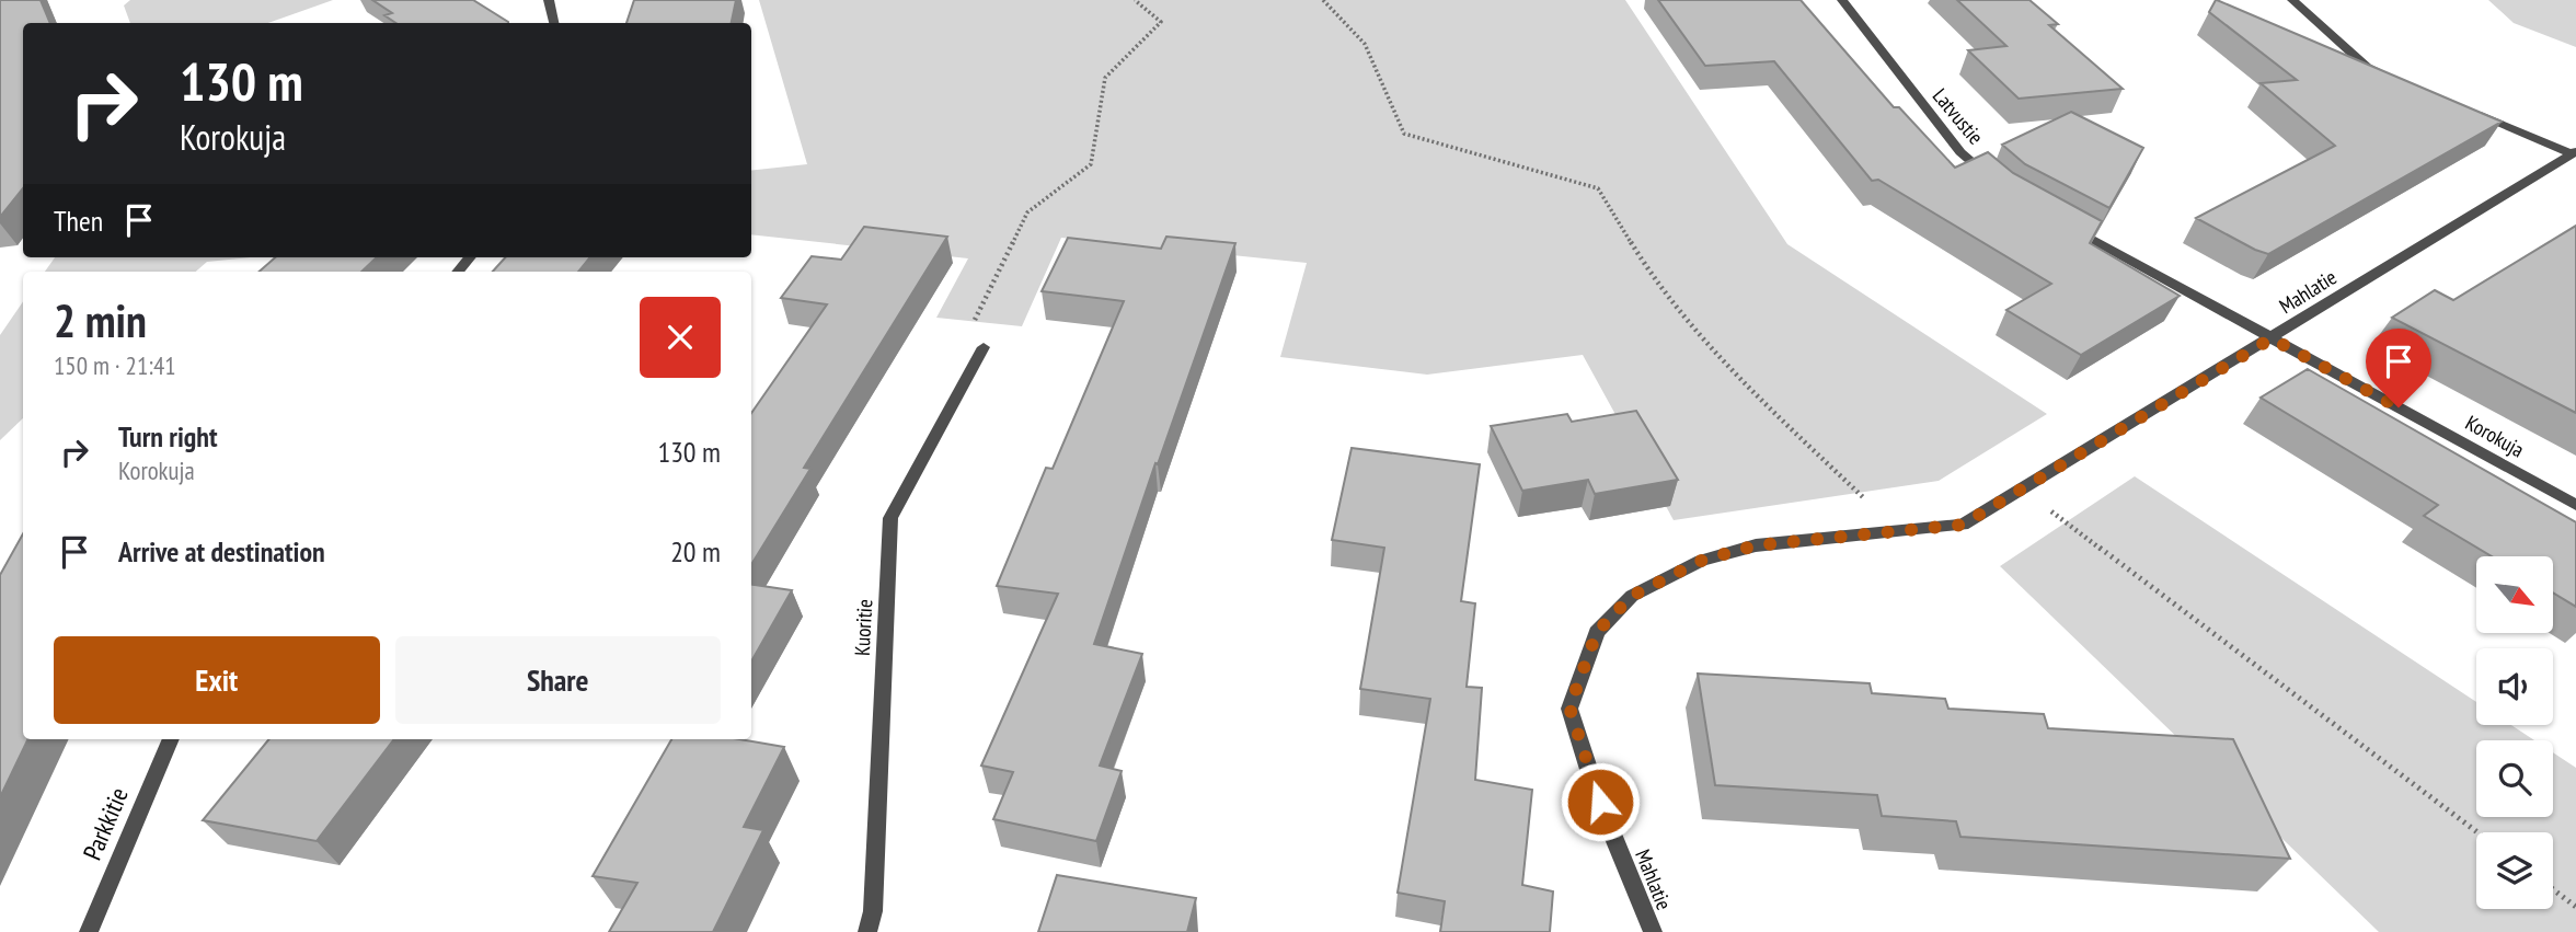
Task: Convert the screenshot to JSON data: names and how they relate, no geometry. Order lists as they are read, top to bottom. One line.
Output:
{"streets":{"street":["Latvustie","Mahlatie","Korokuja","Kuoritie","Parkkitie"]},"crossings":[["Mahlatie","Korokuja"]],"north":"bottom right","page":{"turn":["130 m","Korokuja"],"then":"Then","heading":["2 min","150 m · 21:41"],"list":[{"name":"Turn right","note":"Korokuja","value":"130 m"},{"name":"Arrive at destination","value":"20 m"}],"buttons":["Exit","Share"]}}
